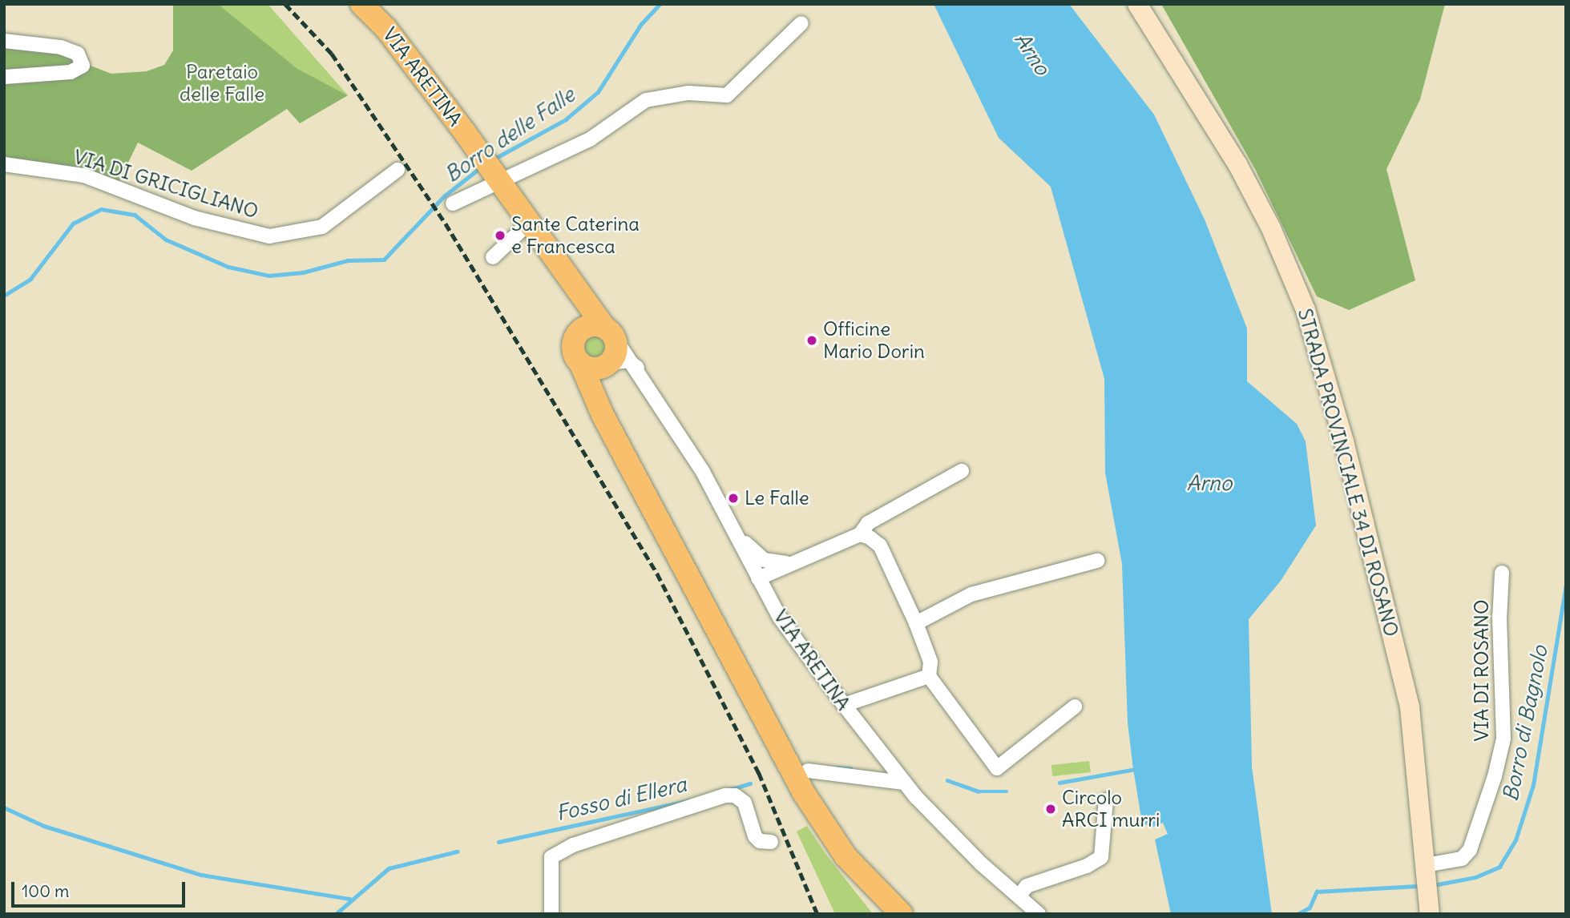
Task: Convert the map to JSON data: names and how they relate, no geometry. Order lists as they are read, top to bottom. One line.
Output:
{"streets":{"main road":["VIA ARETINA","STRADA PROVINCIALE 34 DI ROSANO"],"street":["VIA DI GRICIGLIANO","VIA DI ROSANO"]},"crossings":[["STRADA PROVINCIALE 34 DI ROSANO","VIA DI ROSANO"]],"water":["Arno","Borro delle Falle","Borro di Bagnolo","Fosso di Ellera"],"parks":["Paretaio delle Falle"],"places":["Sante Caterina e Francesca","Officine Mario Dorin","Le Falle","Circolo ARCI murri"],"scale_bar":"100 m"}
